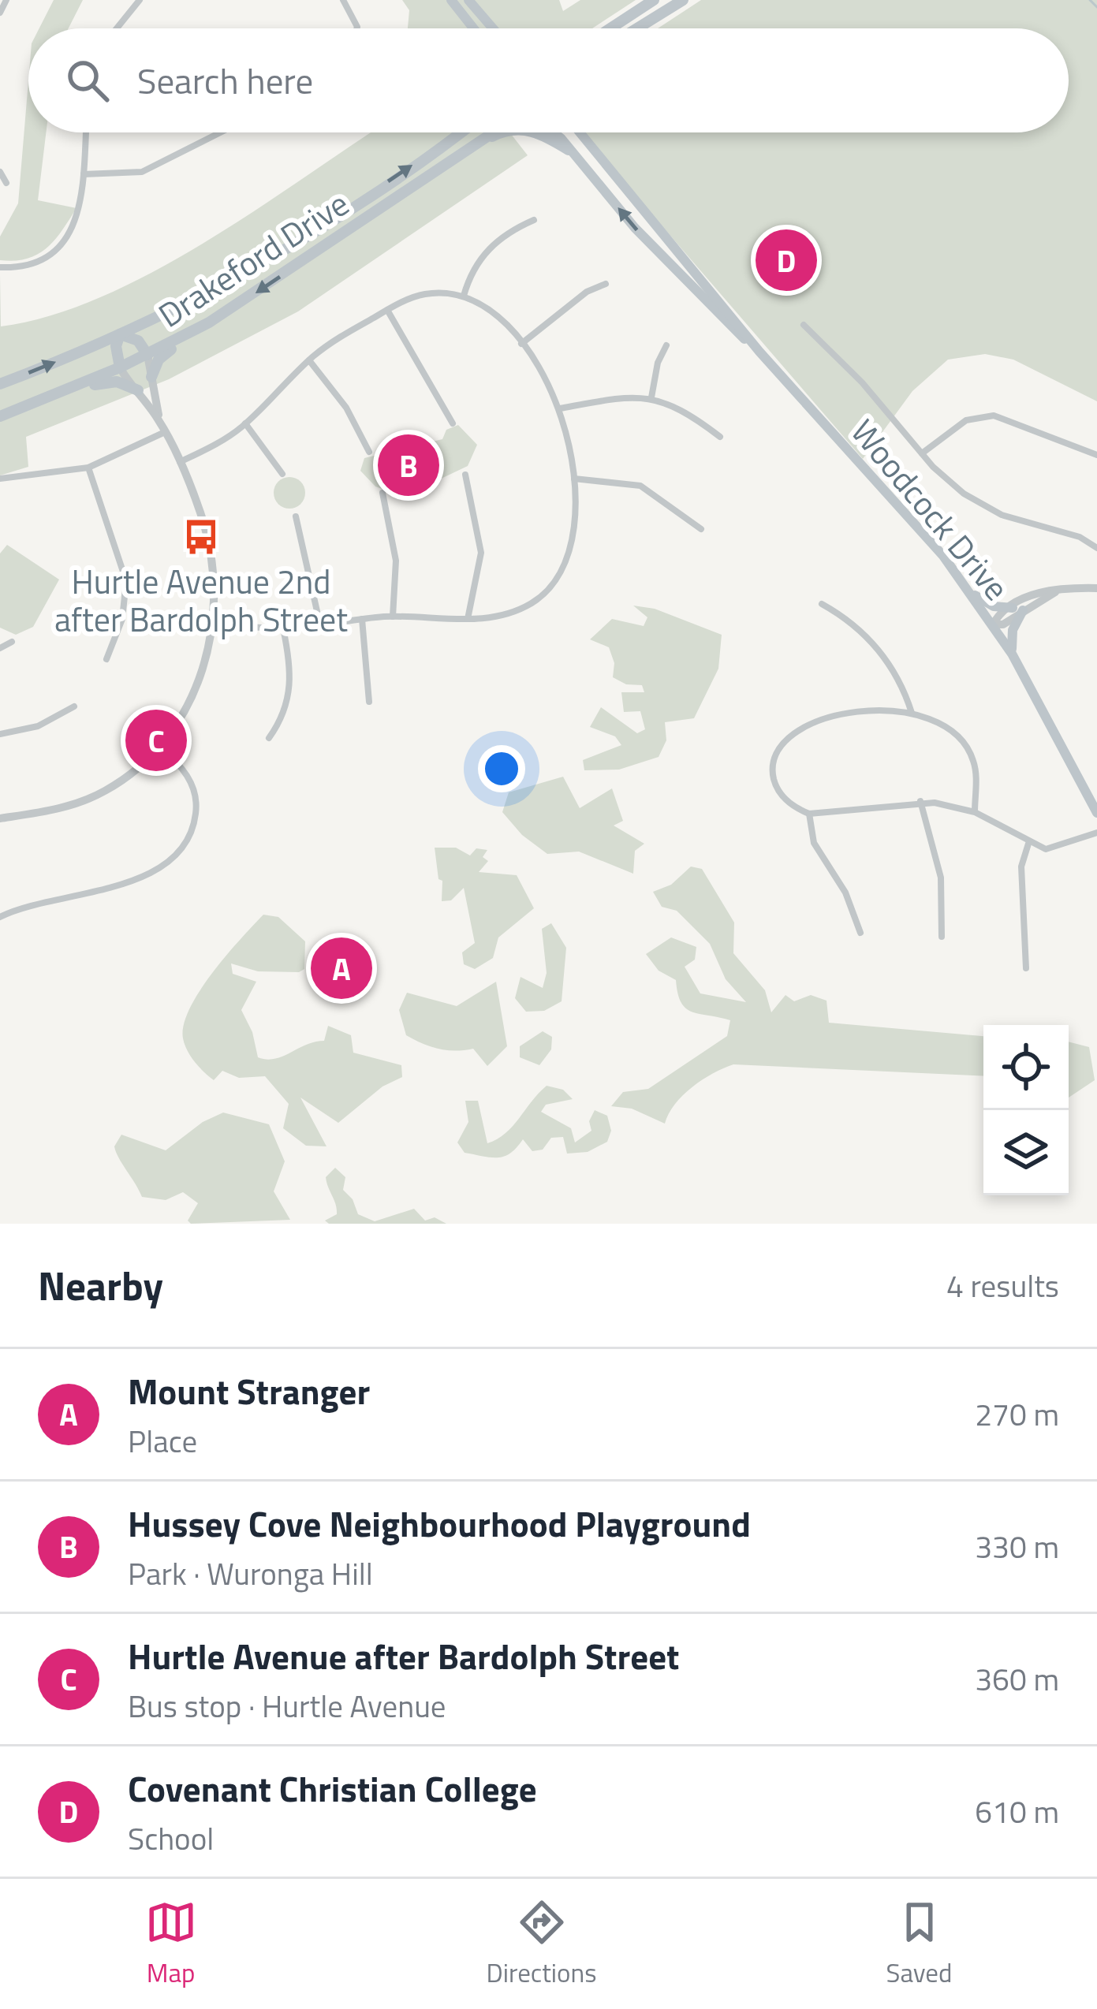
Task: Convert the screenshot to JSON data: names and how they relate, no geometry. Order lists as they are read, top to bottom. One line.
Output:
{"streets":{"highway":["Drakeford Drive"],"main road":["Woodcock Drive"]},"places":{"bus stop":["Hurtle Avenue 2nd after Bardolph Street"]},"page":{"search":"Search here","pins":["D","B","C","A"],"heading":["Nearby","4 results"],"list":[{"mark":"A","name":"Mount Stranger","note":"Place","value":"270 m"},{"mark":"B","name":"Hussey Cove Neighbourhood Playground","note":"Park · Wuronga Hill","value":"330 m"},{"mark":"C","name":"Hurtle Avenue after Bardolph Street","note":"Bus stop · Hurtle Avenue","value":"360 m"},{"mark":"D","name":"Covenant Christian College","note":"School","value":"610 m"}],"nav":["Map","Directions","Saved"]}}
